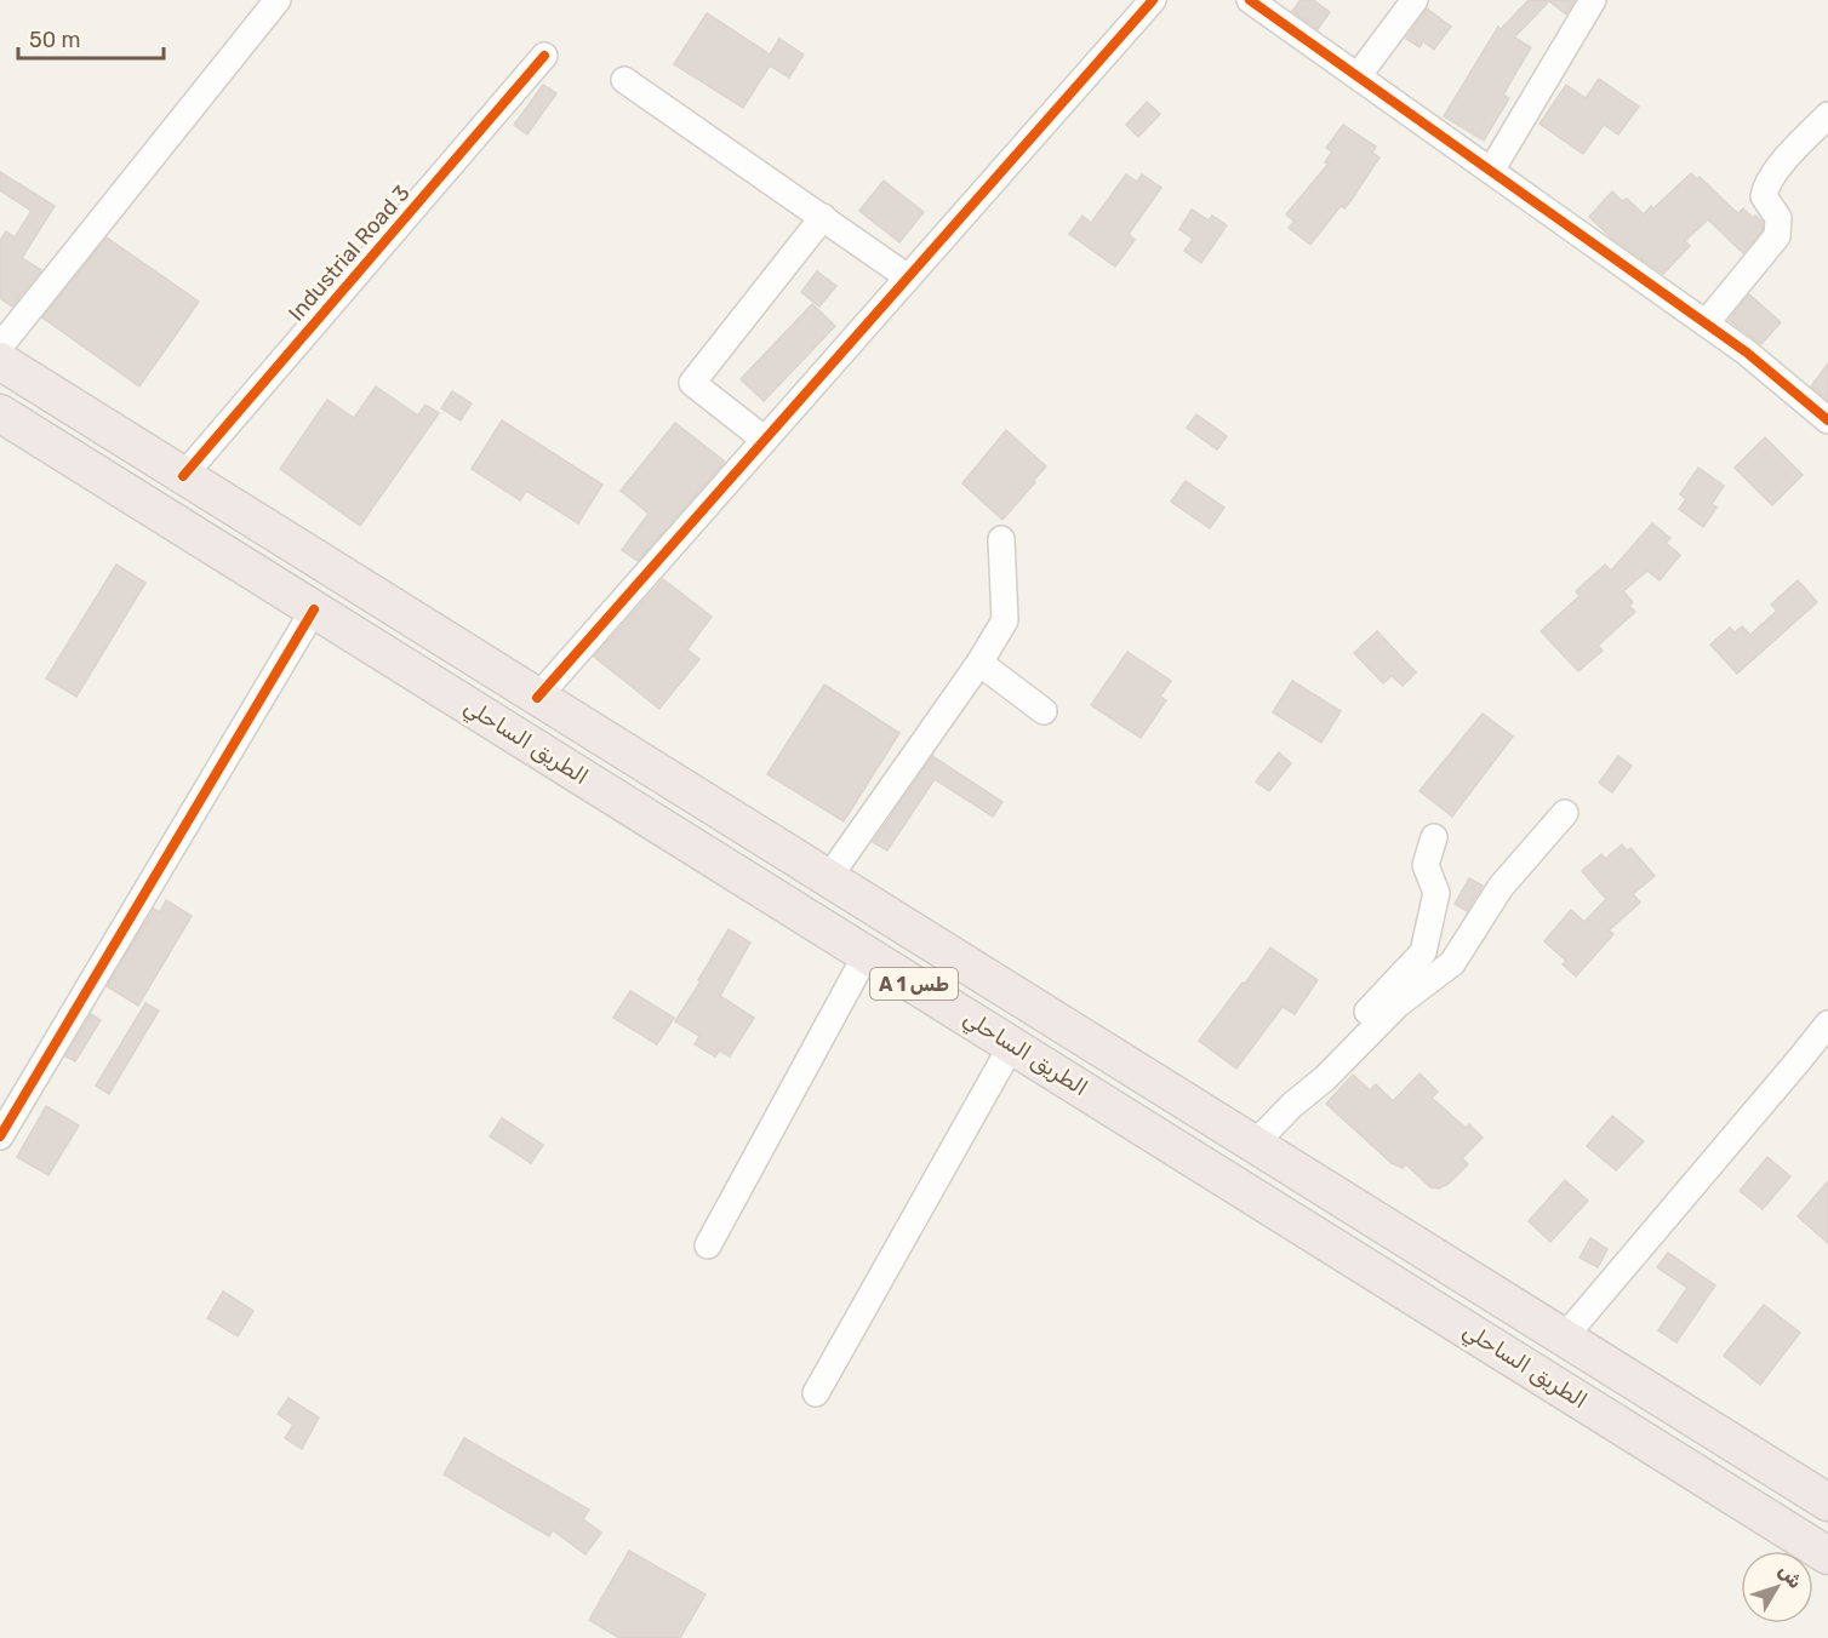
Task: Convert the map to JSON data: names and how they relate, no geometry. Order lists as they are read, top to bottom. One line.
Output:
{"streets":{"highway":["الطريق الساحلي","A 1 طس"],"street":["Industrial Road 3"]},"crossings":[["Industrial Road 3","الطريق الساحلي"]],"scale_bar":"50 m","north":"top right"}
